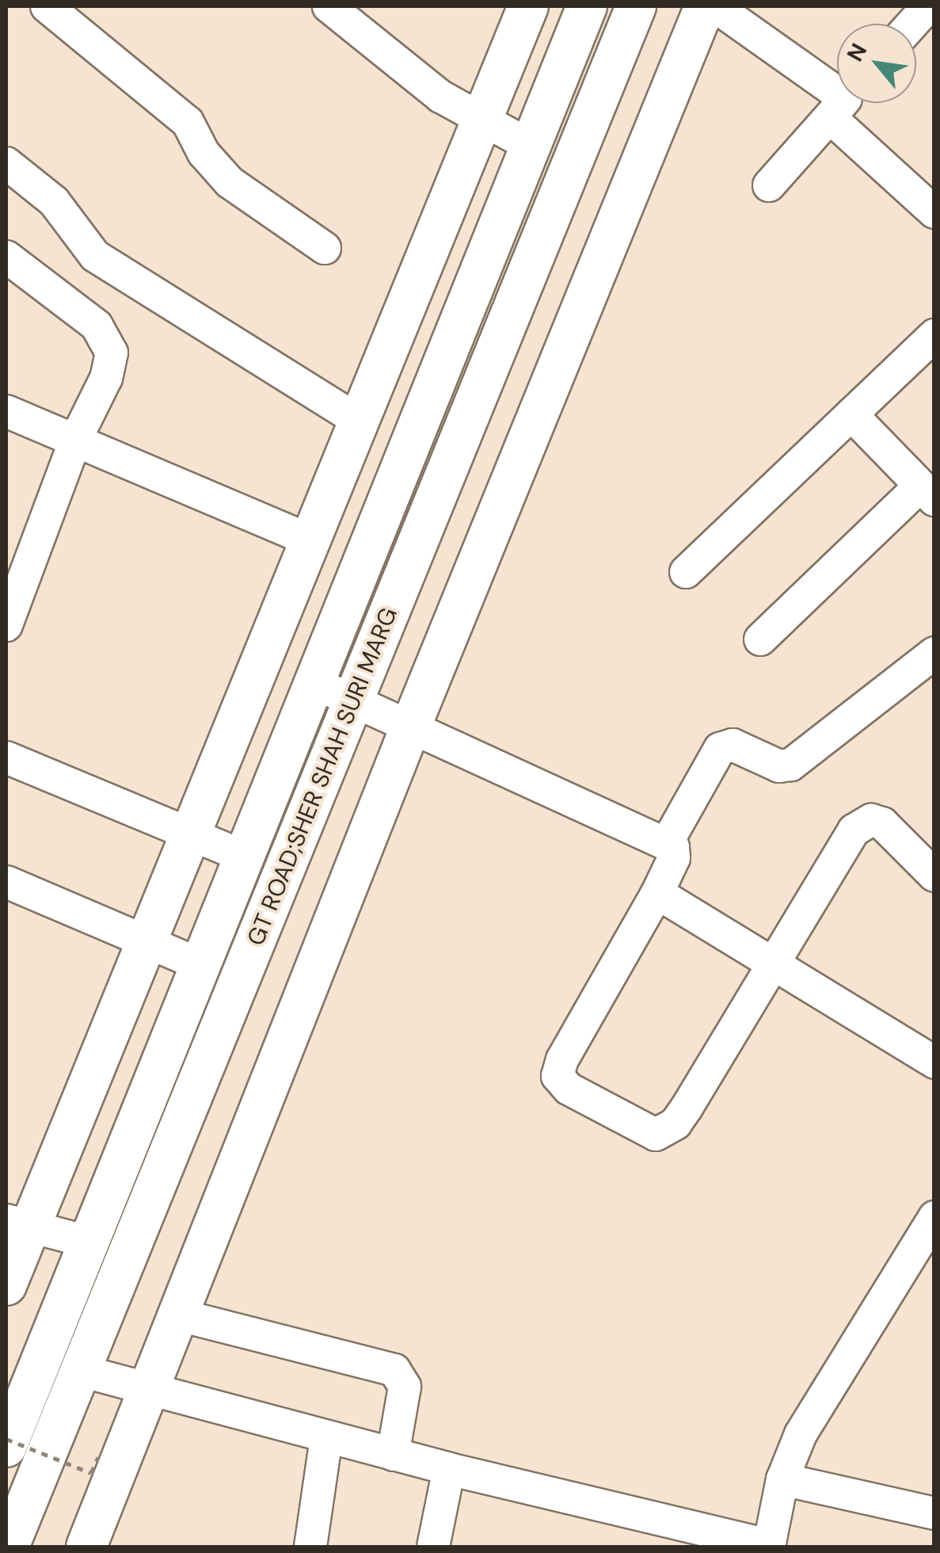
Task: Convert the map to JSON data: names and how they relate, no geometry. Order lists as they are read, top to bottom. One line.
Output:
{"streets":{"main road":["GT ROAD;SHER SHAH SURI MARG"]},"north":"top left"}
